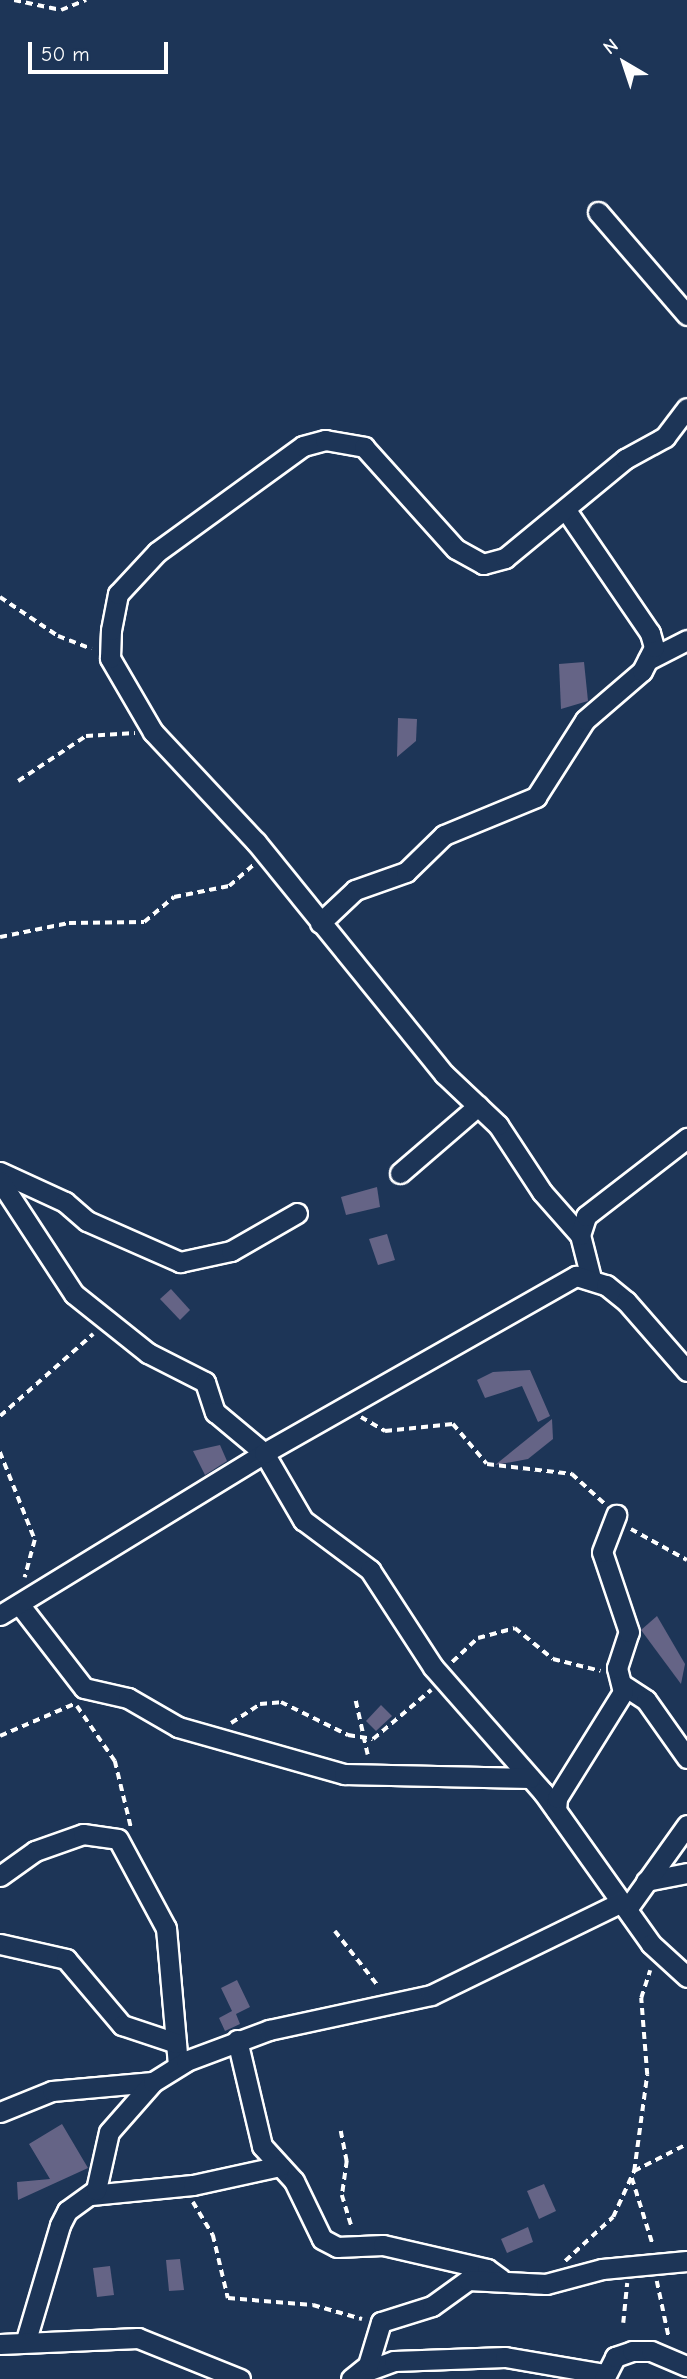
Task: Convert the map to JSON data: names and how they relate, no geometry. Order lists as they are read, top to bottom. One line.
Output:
{"scale_bar":"50 m","north":"top left"}
